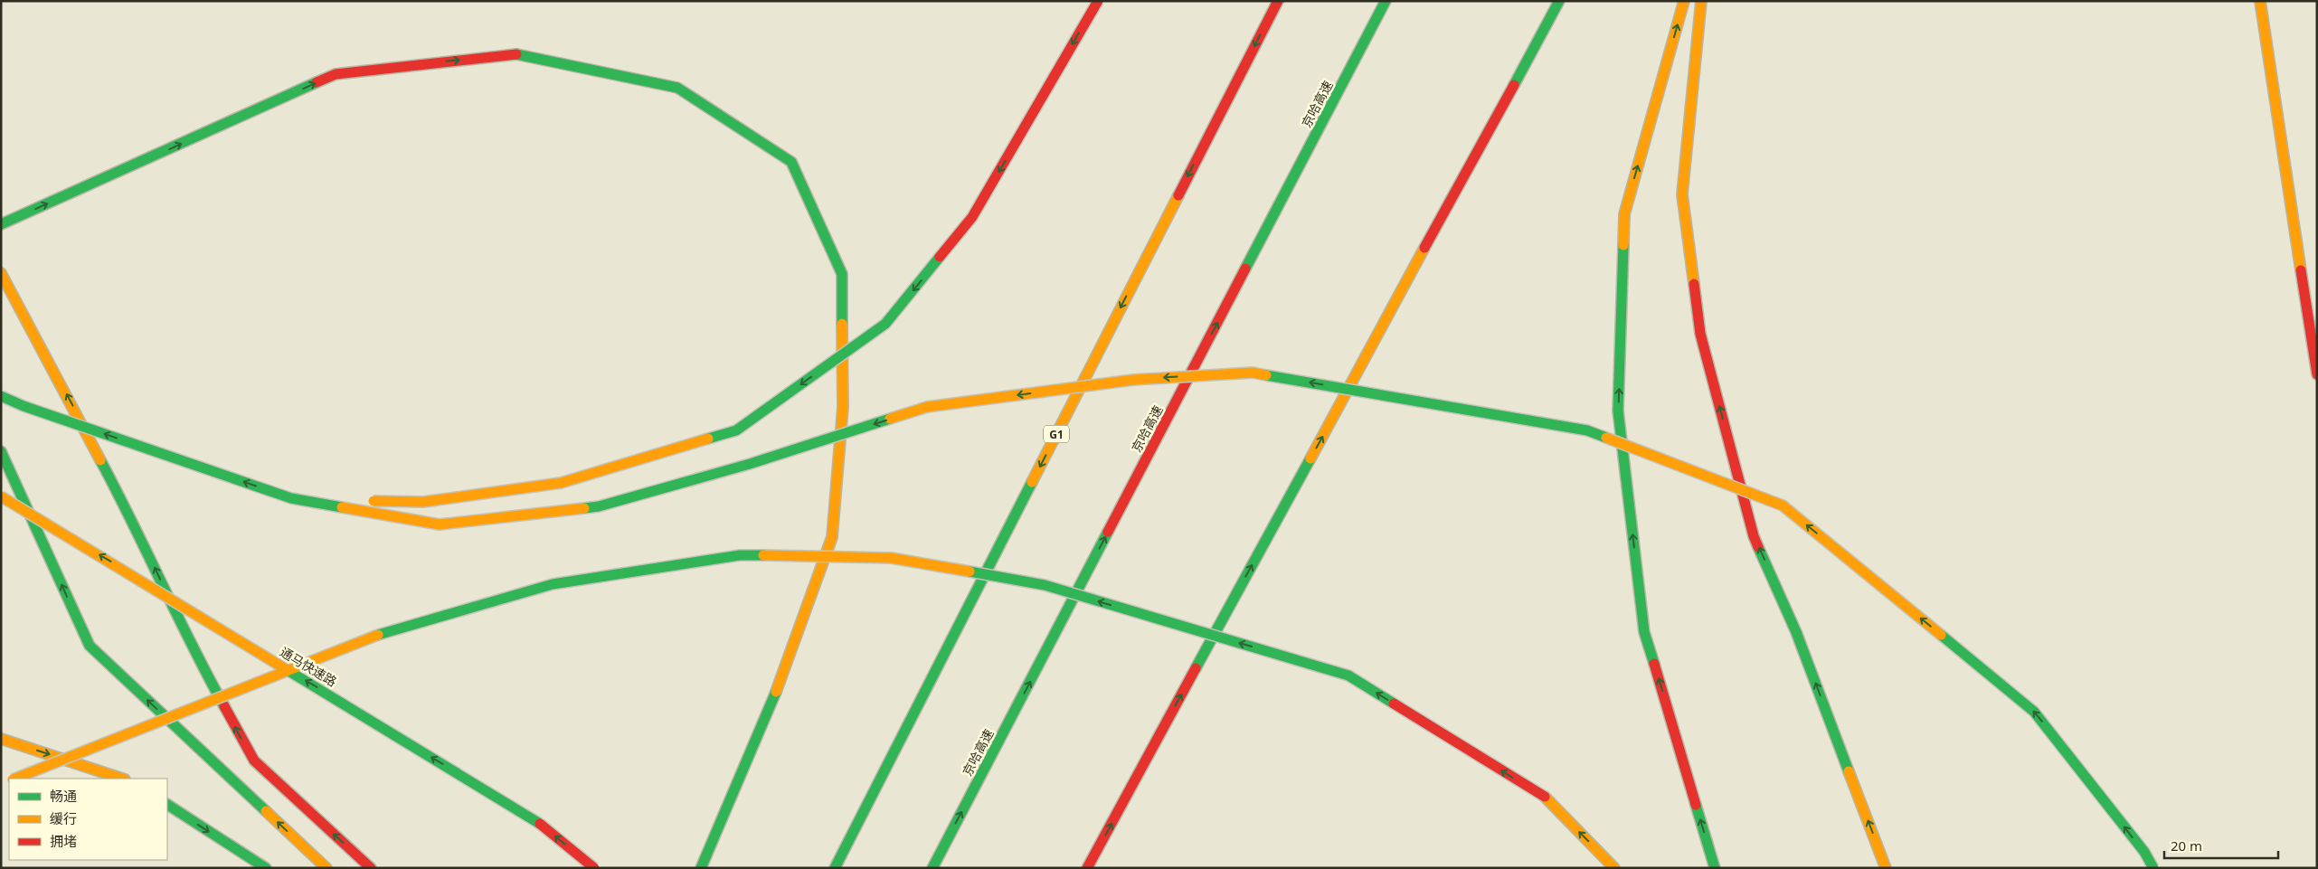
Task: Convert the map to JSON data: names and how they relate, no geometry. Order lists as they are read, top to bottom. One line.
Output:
{"streets":{"main road":["京哈高速","G1","通马快速路"]},"legend":["畅通","缓行","拥堵"],"scale_bar":"20 m"}
